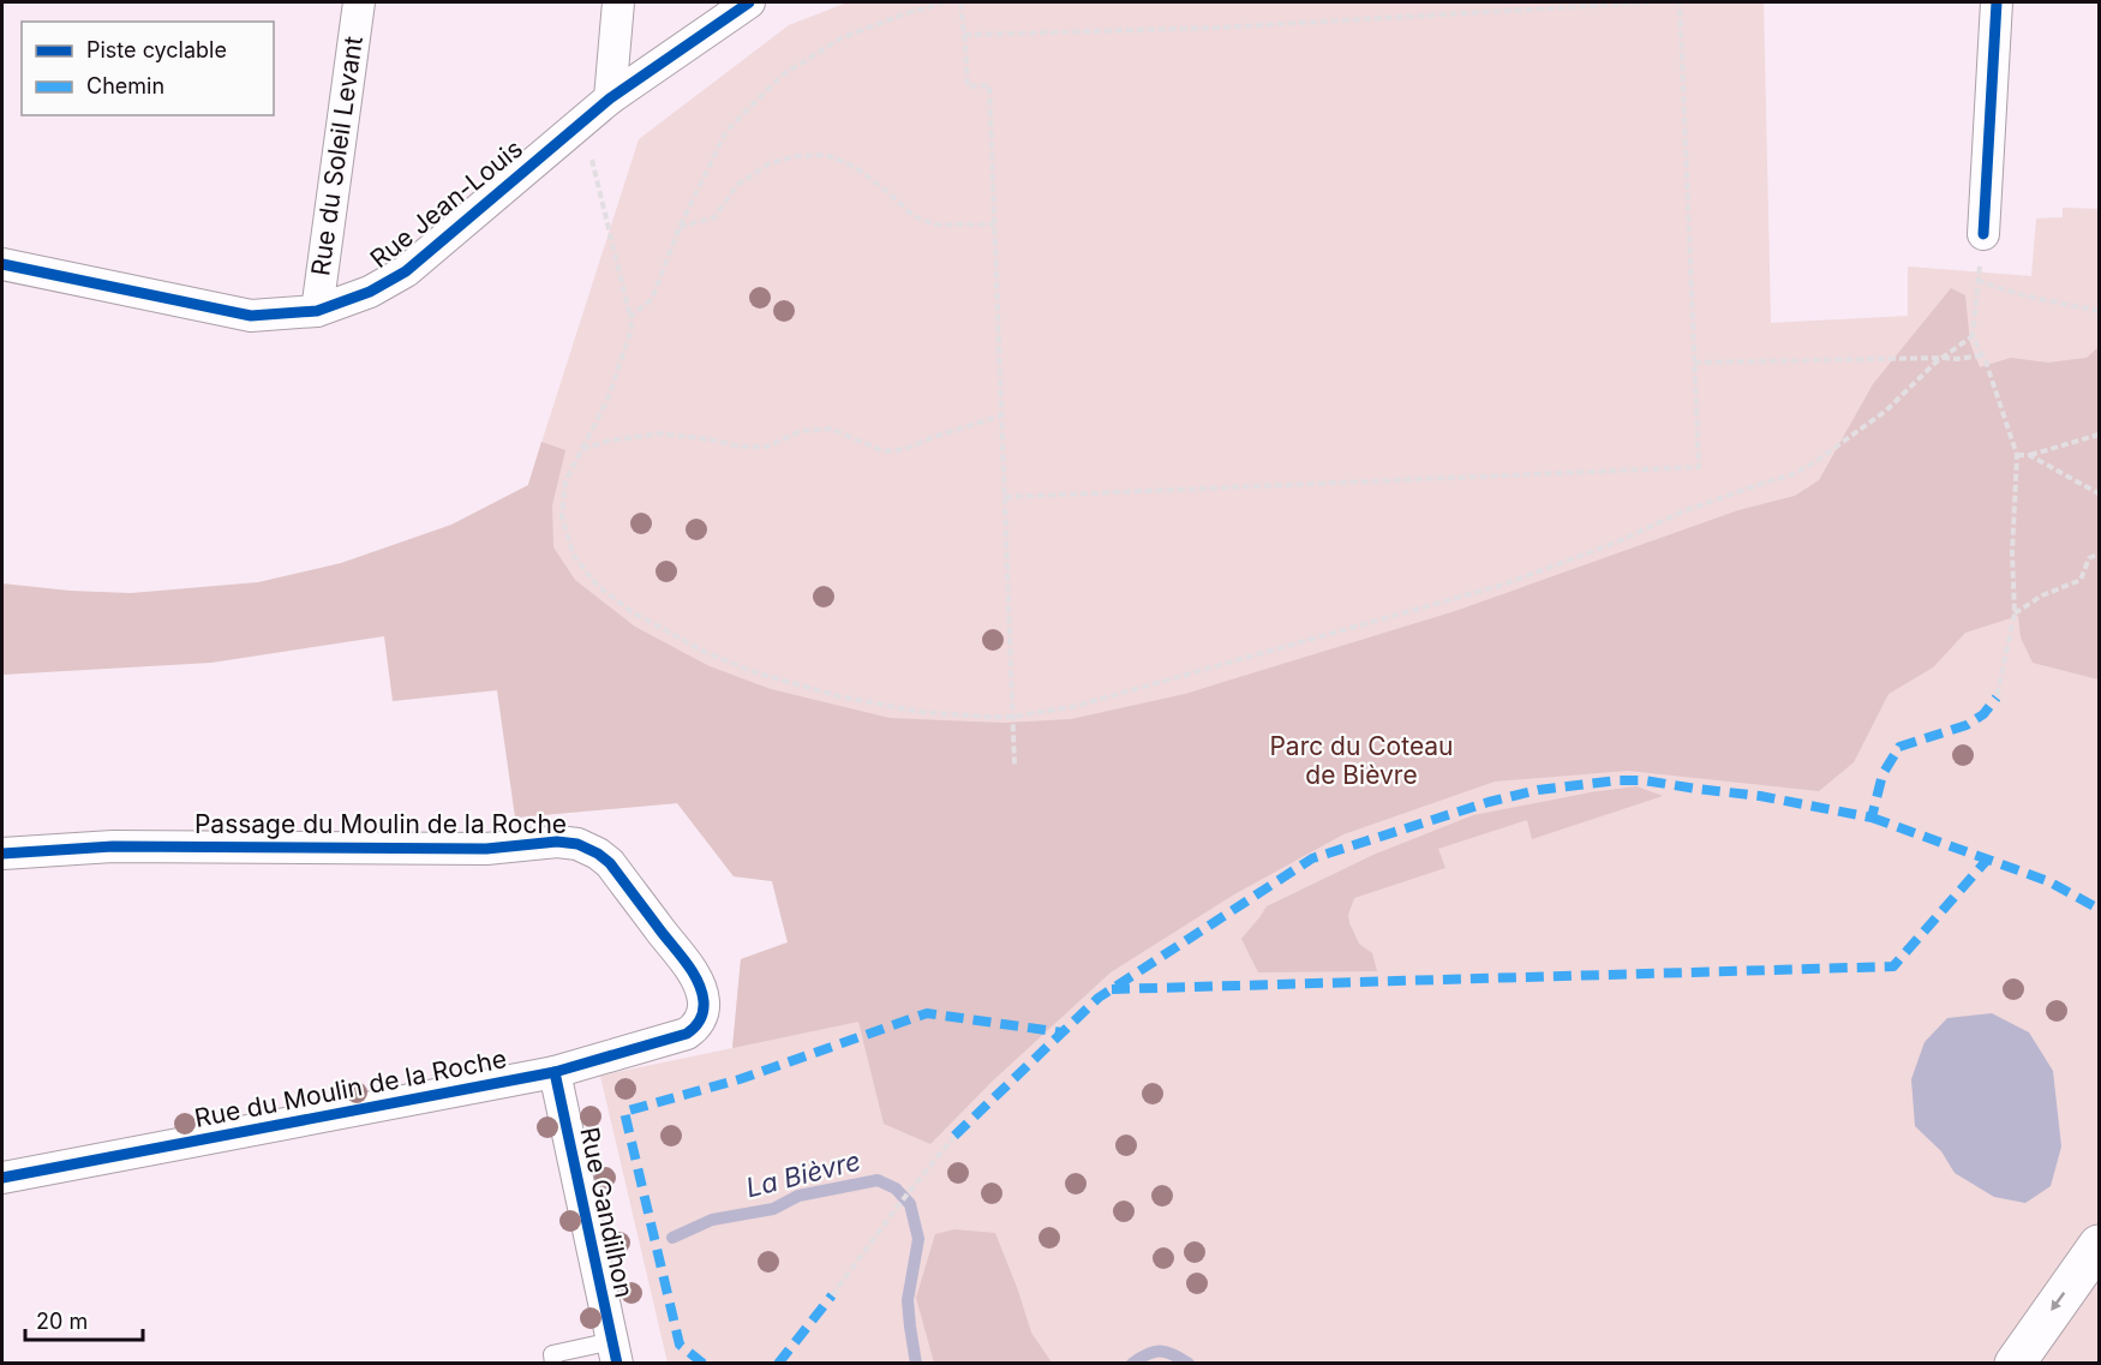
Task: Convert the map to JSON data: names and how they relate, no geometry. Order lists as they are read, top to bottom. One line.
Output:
{"streets":{"street":["Rue du Soleil Levant","Rue Jean-Louis","Passage du Moulin de la Roche","Rue du Moulin de la Roche","Rue Gandilhon"]},"crossings":[["Rue du Soleil Levant","Rue Jean-Louis"],["Passage du Moulin de la Roche","Rue du Moulin de la Roche"],["Rue du Moulin de la Roche","Rue Gandilhon"]],"water":["La Bièvre"],"parks":["Parc du Coteau de Bièvre"],"legend":["Piste cyclable","Chemin"],"scale_bar":"20 m"}
